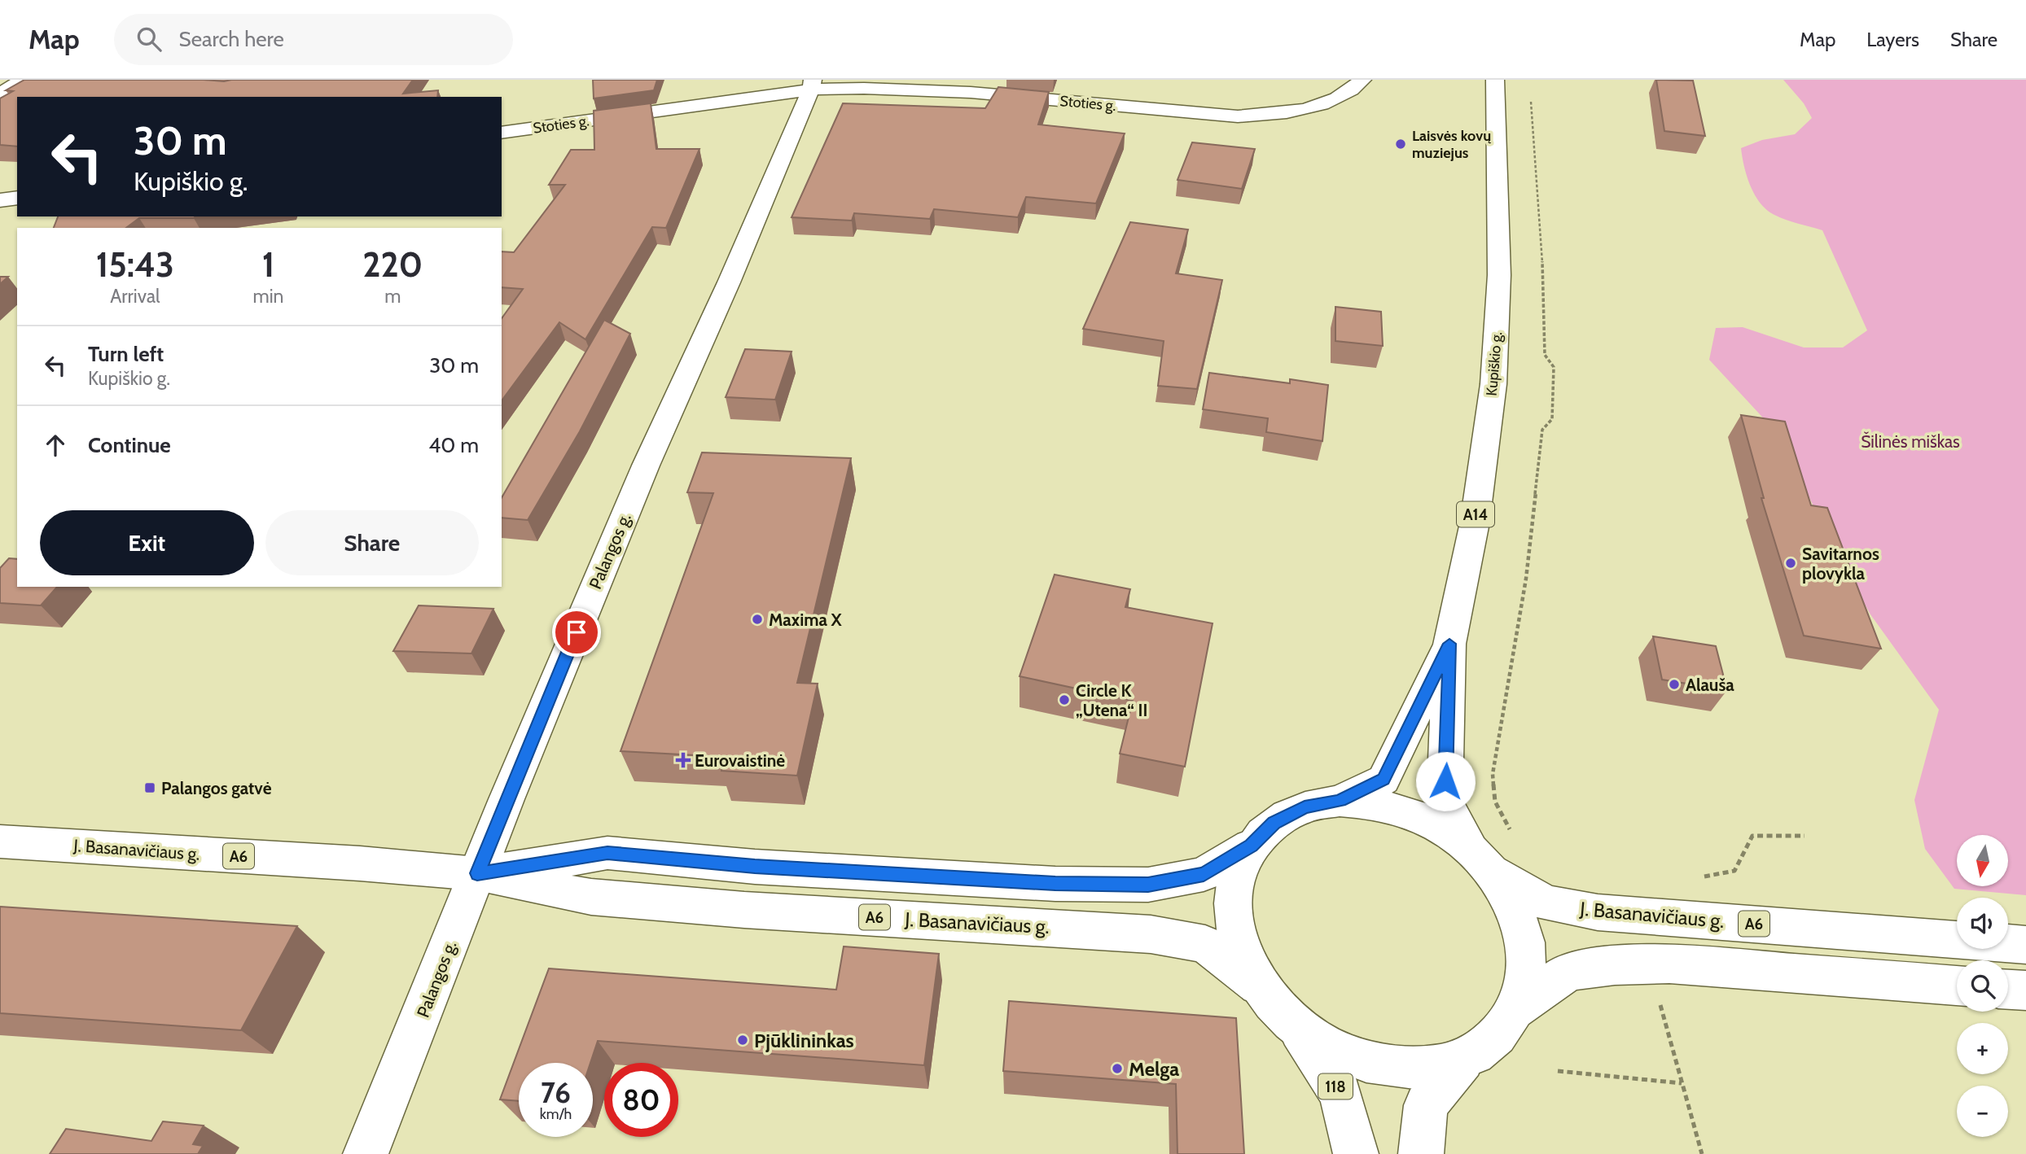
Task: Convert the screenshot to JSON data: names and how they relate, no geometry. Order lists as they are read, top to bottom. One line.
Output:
{"streets":{"main road":["Stoties g.","Kupiškio g.","A14","Palangos g.","J. Basanavičiaus g.","A6","118"]},"crossings":[["Stoties g.","Palangos g."],["Kupiškio g.","J. Basanavičiaus g."],["Palangos g.","J. Basanavičiaus g."]],"parks":["Šilinės miškas"],"places":{"other":["Laisvės kovų muziejus","Savitarnos plovykla","Maxima X","Alauša","Circle K „Utena“ II","Pjūklininkas","Melga"],"health":["Eurovaistinė"],"transit":["Palangos gatvė"]},"north":"bottom","page":{"header":"Map","search":"Search here","nav":["Map","Layers","Share"],"turn":["30 m","Kupiškio g."],"eta":["15:43","Arrival","1","min","220","m"],"list":[{"name":"Turn left","note":"Kupiškio g.","value":"30 m"},{"name":"Continue","value":"40 m"}],"buttons":["Exit","Share"],"map_buttons":["+","−"],"speed":"76 km/h","limit":"80"}}
